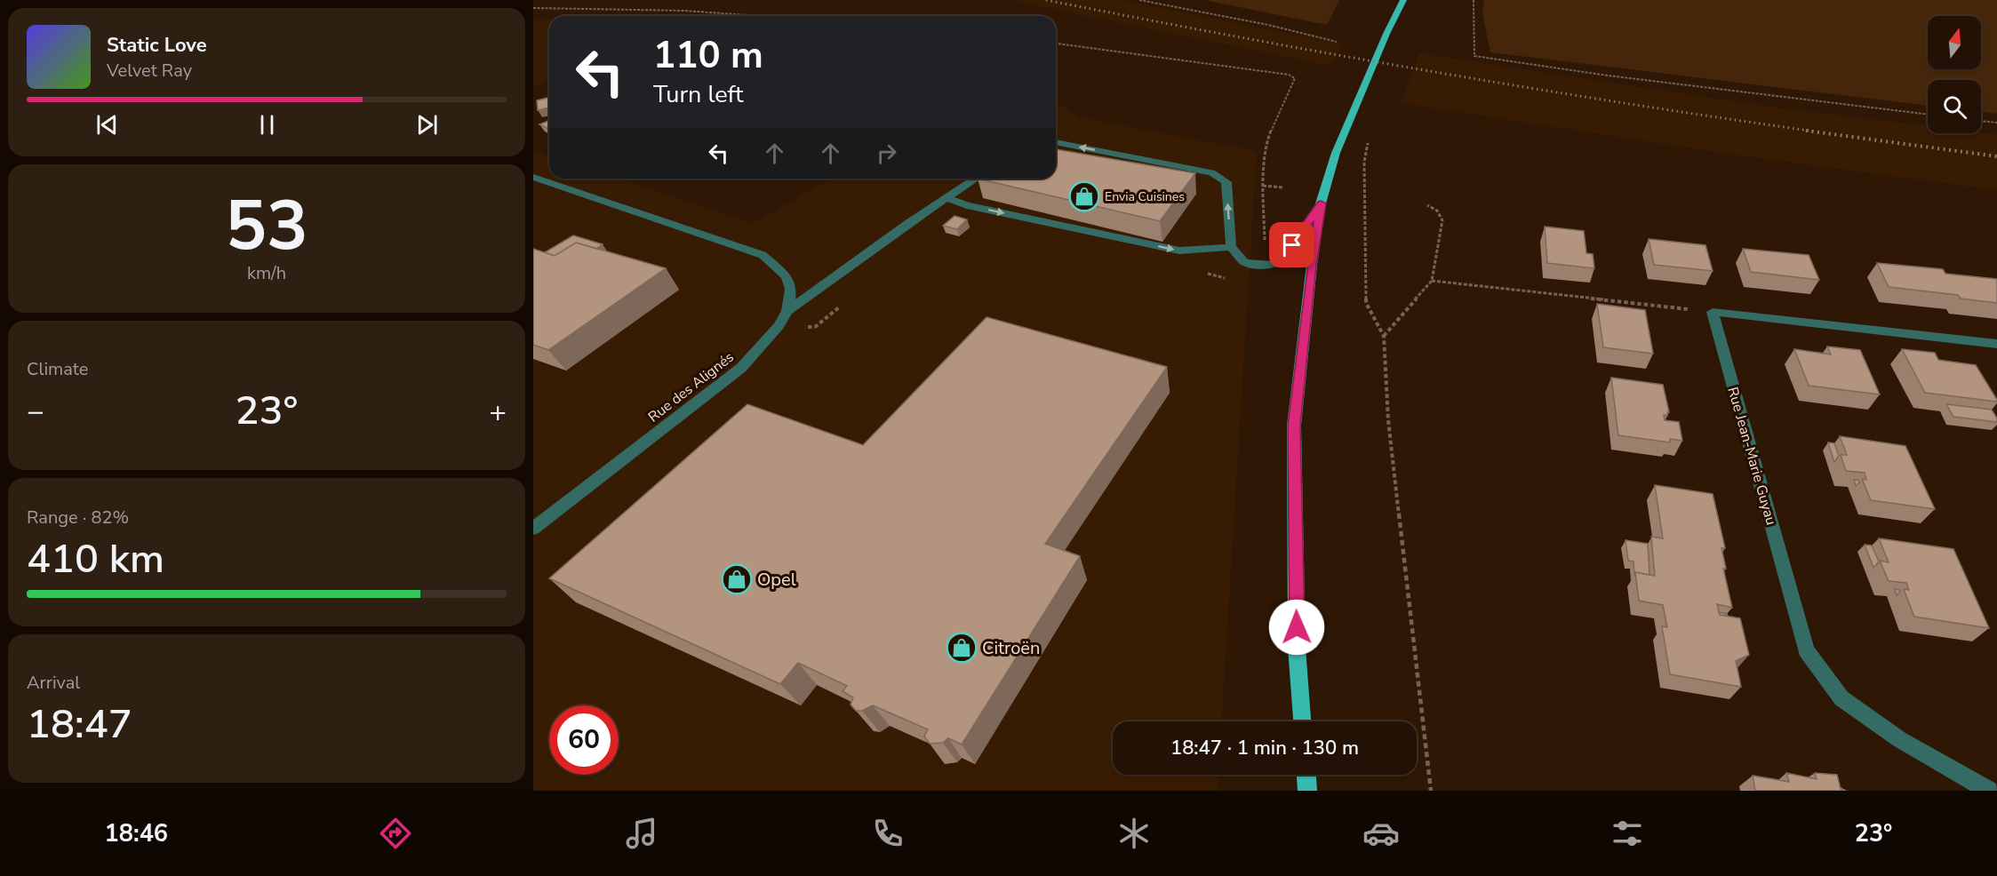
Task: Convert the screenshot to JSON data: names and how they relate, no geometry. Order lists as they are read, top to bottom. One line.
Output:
{"streets":{"street":["Rue des Alignés","Rue Jean-Marie Guyau"]},"places":{"shop":["Envia Cuisines","Opel","Citroën"]},"north":"top","page":{"turn":["110 m","Turn left"],"song":["Static Love","Velvet Ray"],"tile":[["53","km/h"],"Climate",["Range · 82%","410 km"],["Arrival","18:47"]],"heat":["−","23°","+"],"limit":"60","trip":"18:47 · 1 min · 130 m","tabs":["18:46","23°"]}}
